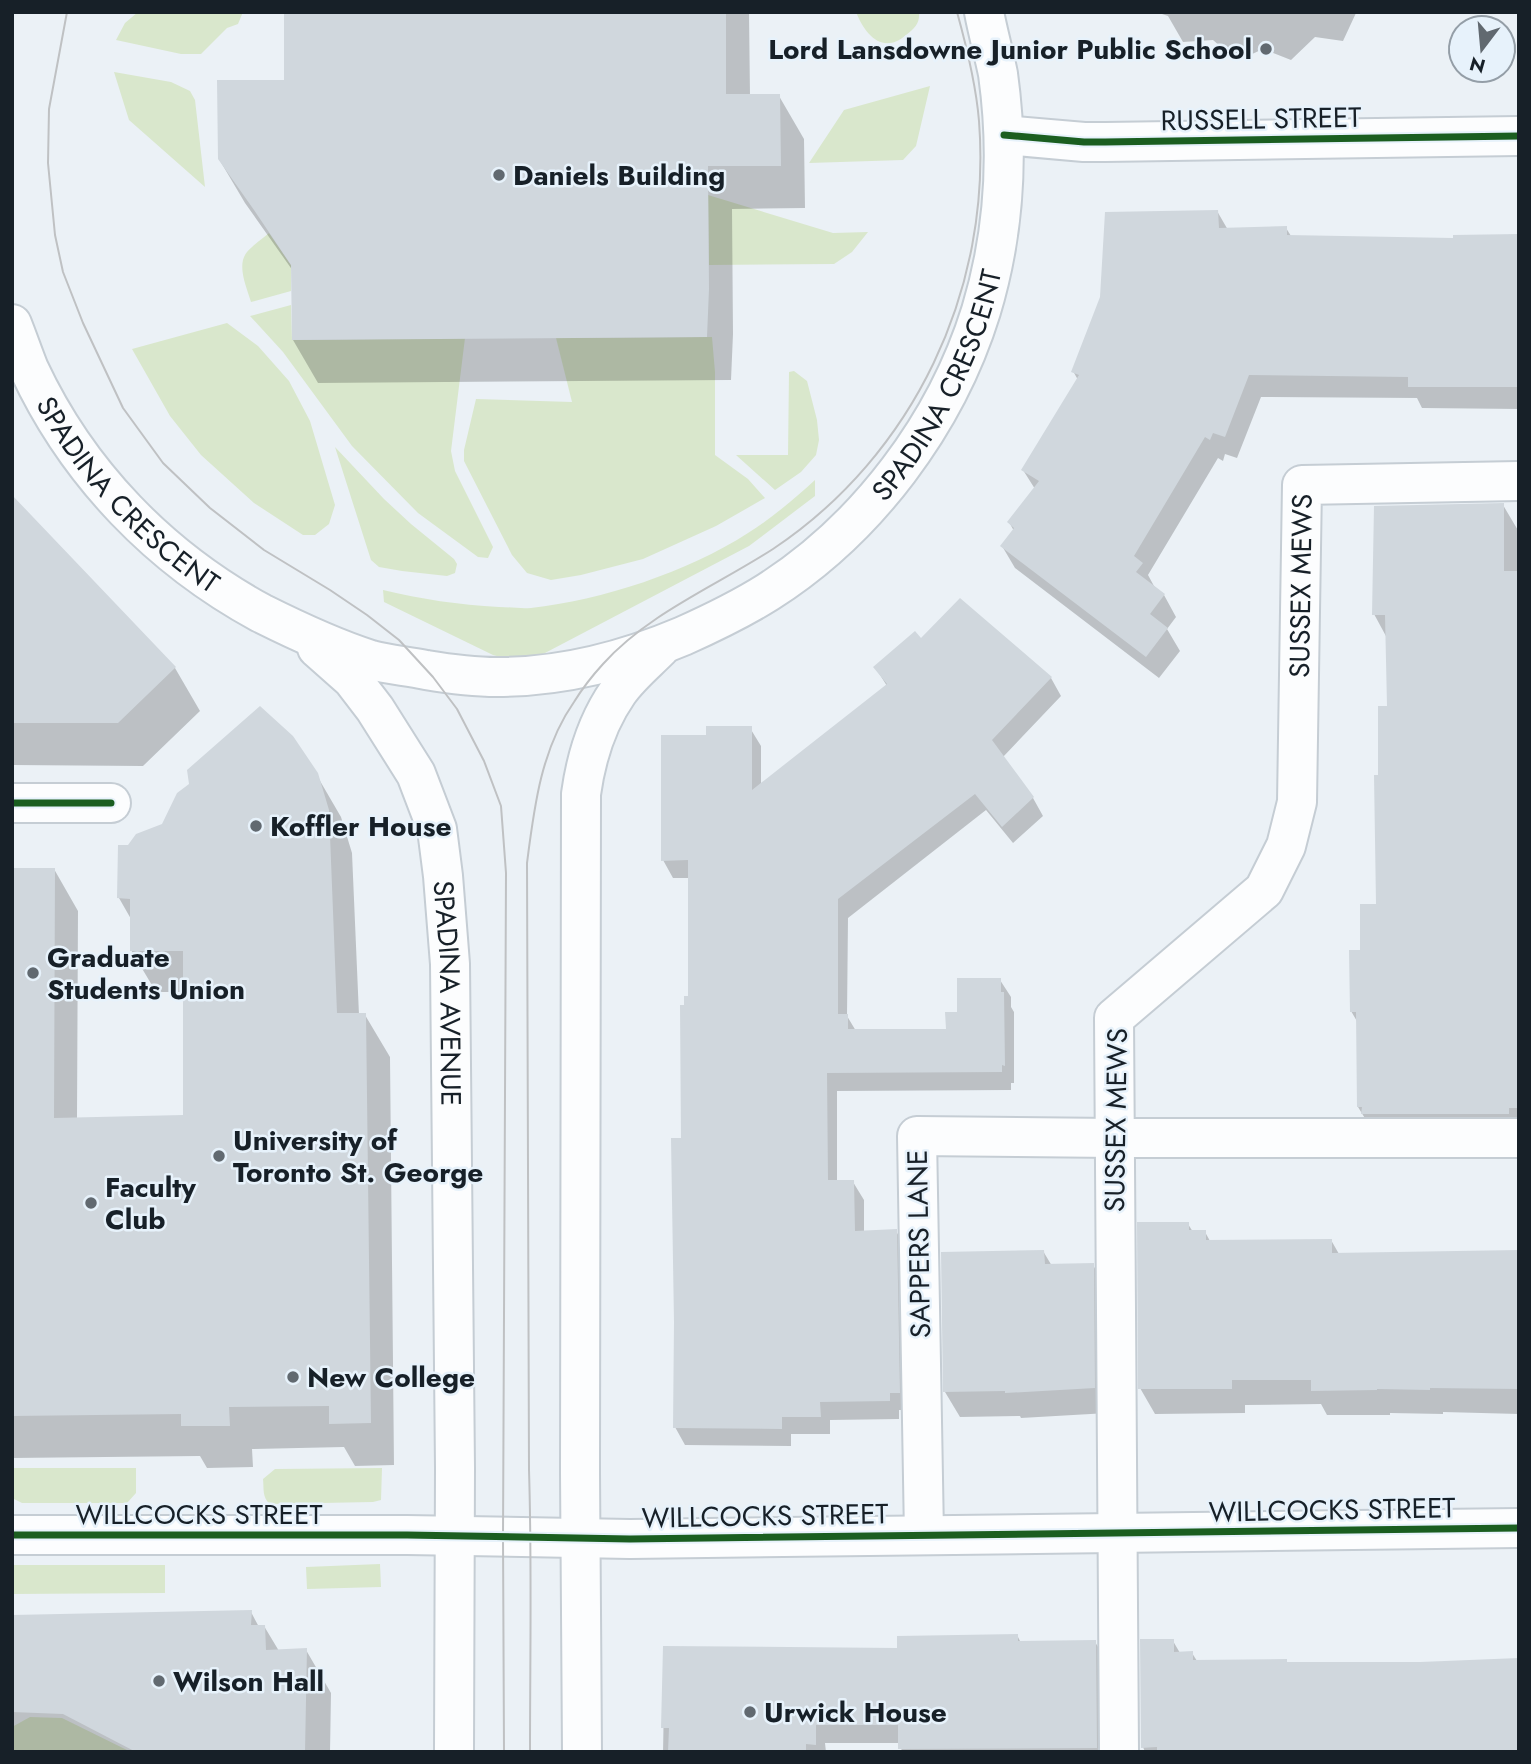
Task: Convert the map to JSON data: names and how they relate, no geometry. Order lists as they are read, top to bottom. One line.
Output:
{"streets":{"main road":["RUSSELL STREET","SPADINA CRESCENT","SUSSEX MEWS","SPADINA AVENUE","SAPPERS LANE","WILLCOCKS STREET"]},"crossings":[["RUSSELL STREET","SPADINA CRESCENT"],["SPADINA CRESCENT","SPADINA AVENUE"],["SUSSEX MEWS","SAPPERS LANE"],["SUSSEX MEWS","WILLCOCKS STREET"],["SPADINA AVENUE","WILLCOCKS STREET"],["SAPPERS LANE","WILLCOCKS STREET"]],"places":["Lord Lansdowne Junior Public School","Daniels Building","Koffler House","Graduate Students Union","University of Toronto St. George","Faculty Club","New College","Wilson Hall","Urwick House"],"north":"bottom"}
